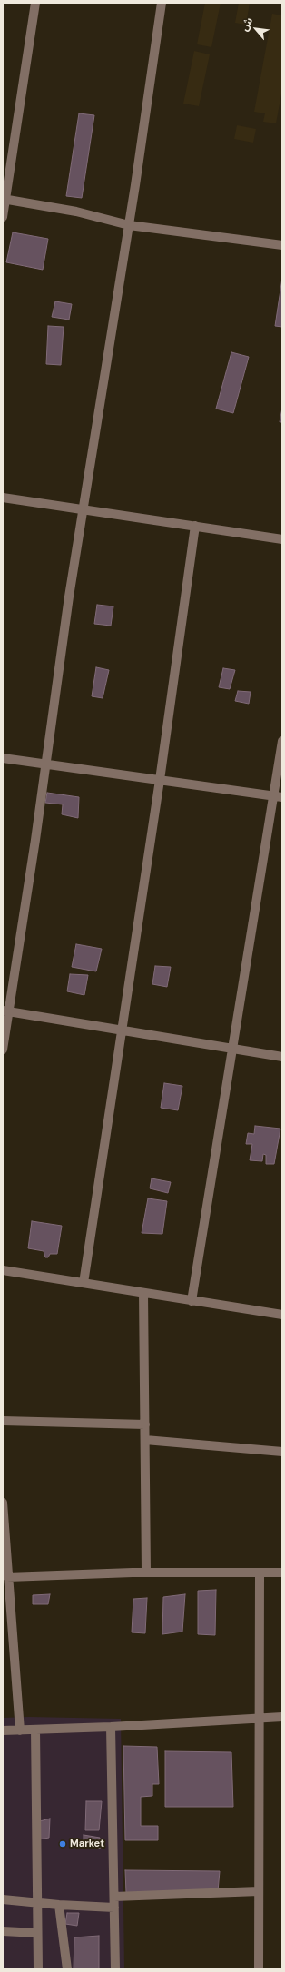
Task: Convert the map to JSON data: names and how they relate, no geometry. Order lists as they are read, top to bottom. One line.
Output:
{"places":["Market"],"north":"top left"}
